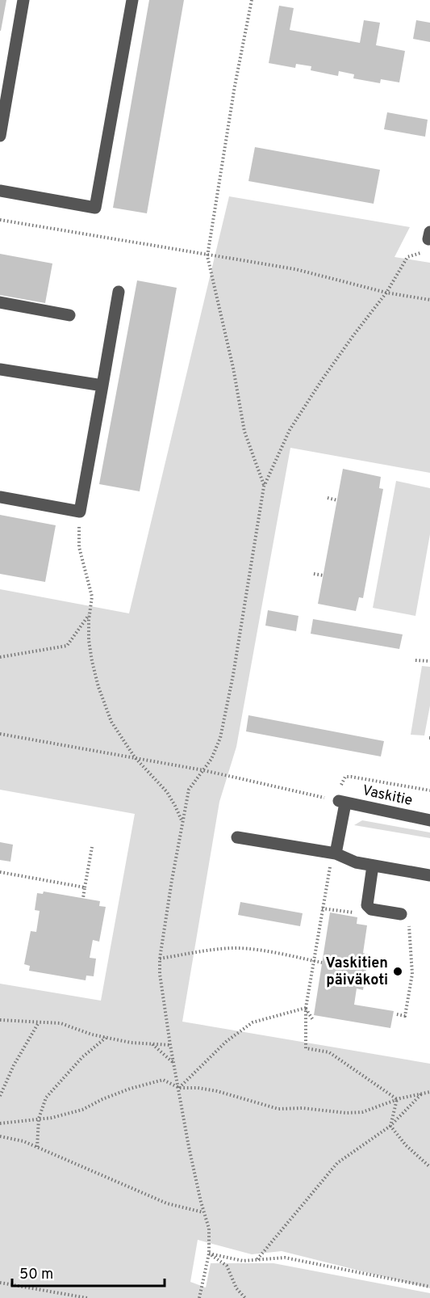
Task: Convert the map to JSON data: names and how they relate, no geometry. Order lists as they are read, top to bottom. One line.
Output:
{"streets":{"street":["Vaskitie"]},"places":["Vaskitien päiväkoti"],"scale_bar":"50 m"}
